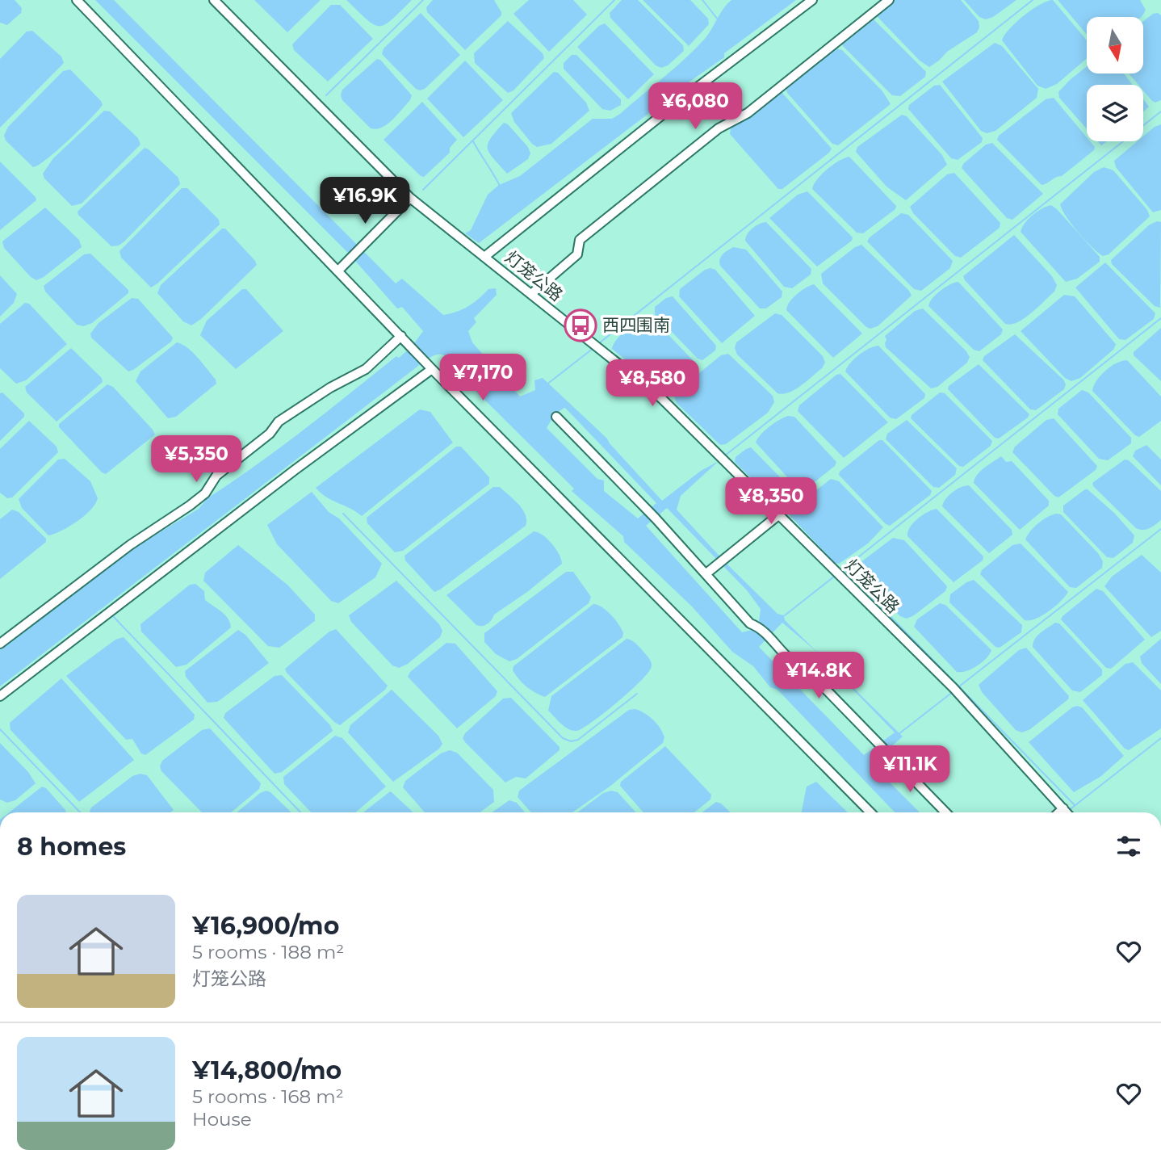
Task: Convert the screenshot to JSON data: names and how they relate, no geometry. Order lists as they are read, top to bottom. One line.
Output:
{"streets":{"street":["灯笼公路"]},"places":{"bus stop":["西四围南"]},"north":"bottom","page":{"price":["¥6,080","¥16.9K","¥7,170","¥8,580","¥5,350","¥8,350","¥14.8K","¥11.1K"],"heading":"8 homes","list":[{"name":"¥16,900/mo","note":"5 rooms · 188 m² · 灯笼公路"},{"name":"¥14,800/mo","note":"5 rooms · 168 m² · House"}]}}
